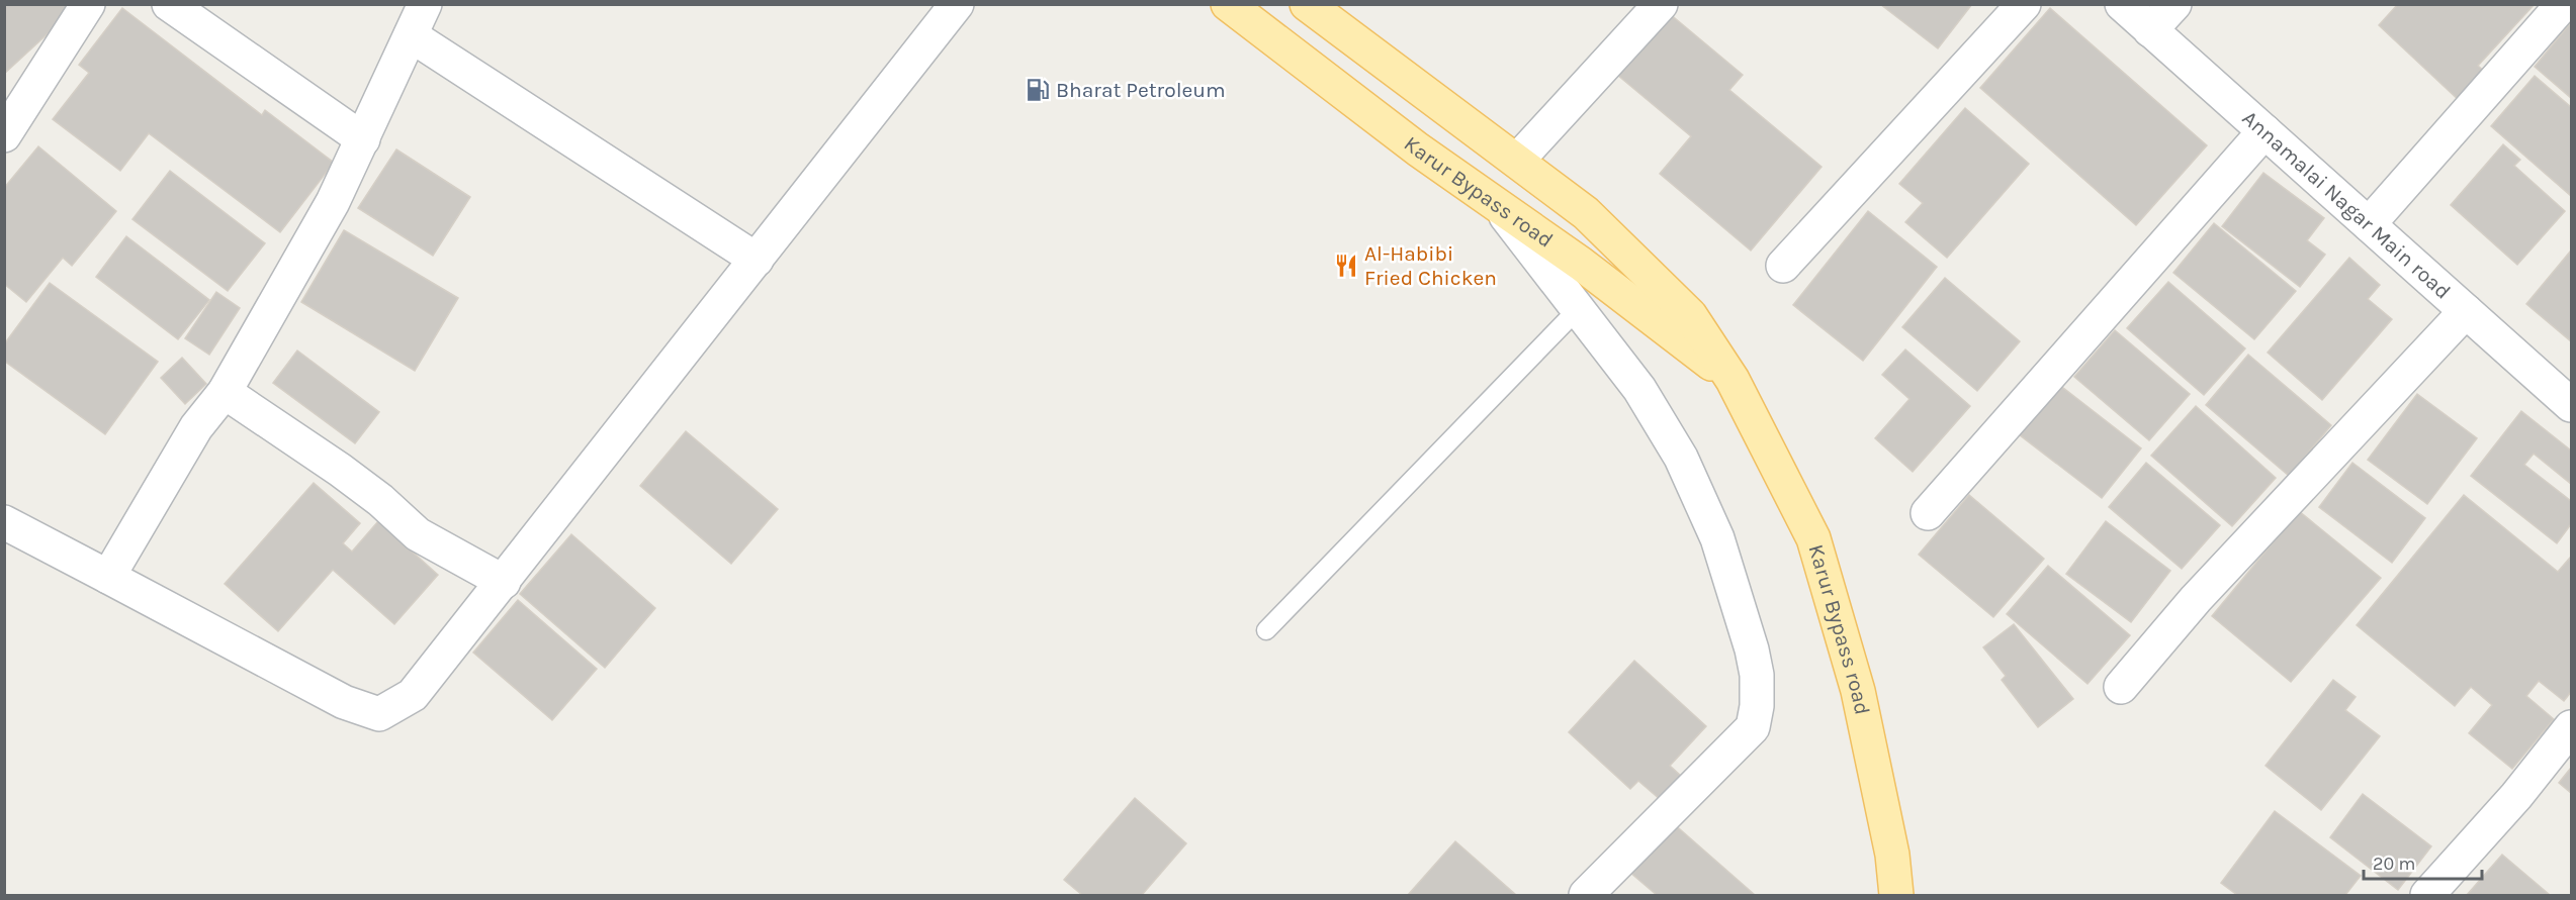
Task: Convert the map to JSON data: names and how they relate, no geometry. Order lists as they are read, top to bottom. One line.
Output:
{"streets":{"main road":["Karur Bypass road"],"street":["Annamalai Nagar Main road"]},"places":{"fuel station":["Bharat Petroleum"],"restaurant":["Al-Habibi Fried Chicken"]},"scale_bar":"20 m"}
